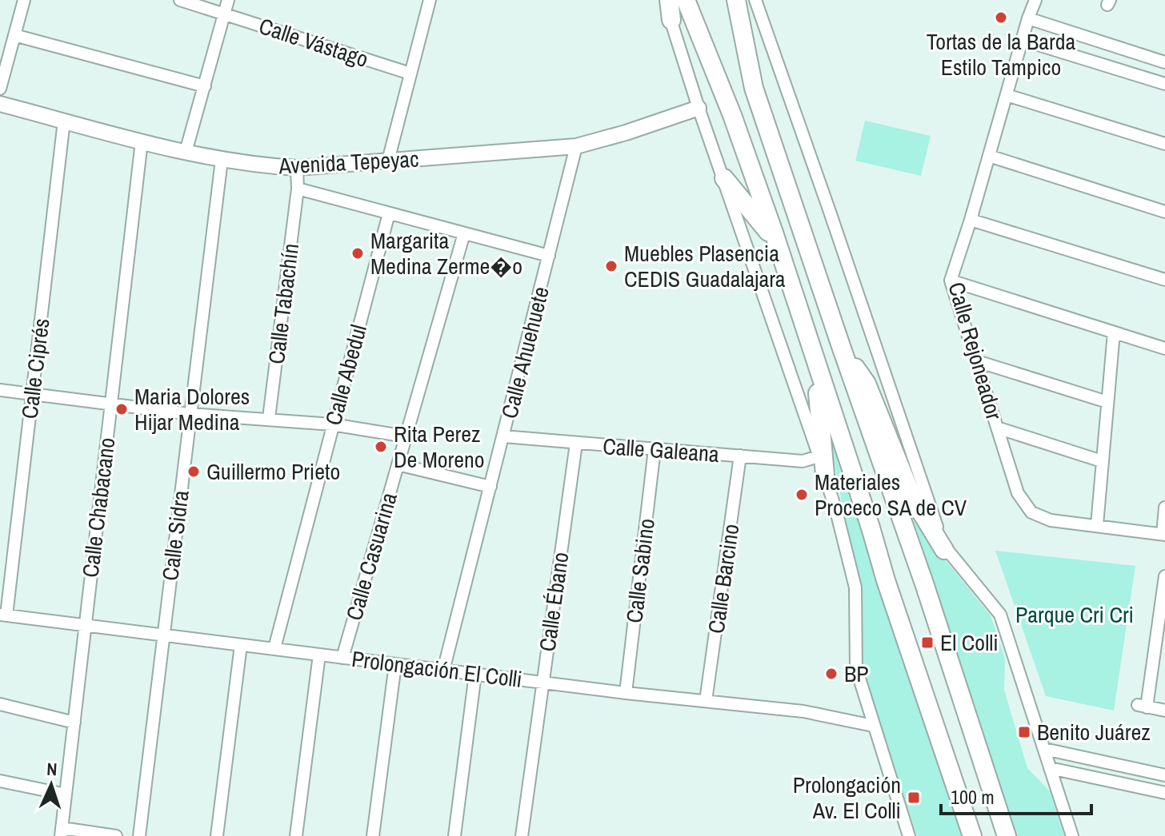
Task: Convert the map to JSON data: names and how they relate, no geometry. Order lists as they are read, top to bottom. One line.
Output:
{"streets":{"street":["Calle Vástago","Avenida Tepeyac","Calle Tabachín","Calle Rejoneador","Calle Ahuehuete","Calle Ciprés","Calle Abedul","Calle Galeana","Calle Chabacano","Calle Sidra","Calle Casuarina","Calle Sabino","Calle Barcino","Calle Ébano","Prolongación El Colli"]},"crossings":[["Avenida Tepeyac","Calle Tabachín"],["Avenida Tepeyac","Calle Ahuehuete"],["Avenida Tepeyac","Calle Ciprés"],["Avenida Tepeyac","Calle Chabacano"],["Avenida Tepeyac","Calle Sidra"],["Calle Ahuehuete","Calle Galeana"],["Calle Ahuehuete","Prolongación El Colli"],["Calle Ciprés","Prolongación El Colli"],["Calle Abedul","Prolongación El Colli"],["Calle Galeana","Calle Sabino"],["Calle Galeana","Calle Barcino"],["Calle Galeana","Calle Ébano"],["Calle Chabacano","Prolongación El Colli"],["Calle Sidra","Prolongación El Colli"],["Calle Casuarina","Prolongación El Colli"],["Calle Sabino","Prolongación El Colli"],["Calle Barcino","Prolongación El Colli"],["Calle Ébano","Prolongación El Colli"]],"parks":["Parque Cri Cri"],"places":{"other":["Tortas de la Barda Estilo Tampico","Margarita Medina Zerme�o","Muebles Plasencia CEDIS Guadalajara","Maria Dolores Hijar Medina","Rita Perez De Moreno","Guillermo Prieto","Materiales Proceco SA de CV","BP"],"transit":["El Colli","Benito Juárez","Prolongación Av. El Colli"]},"scale_bar":"100 m","north":"top"}
